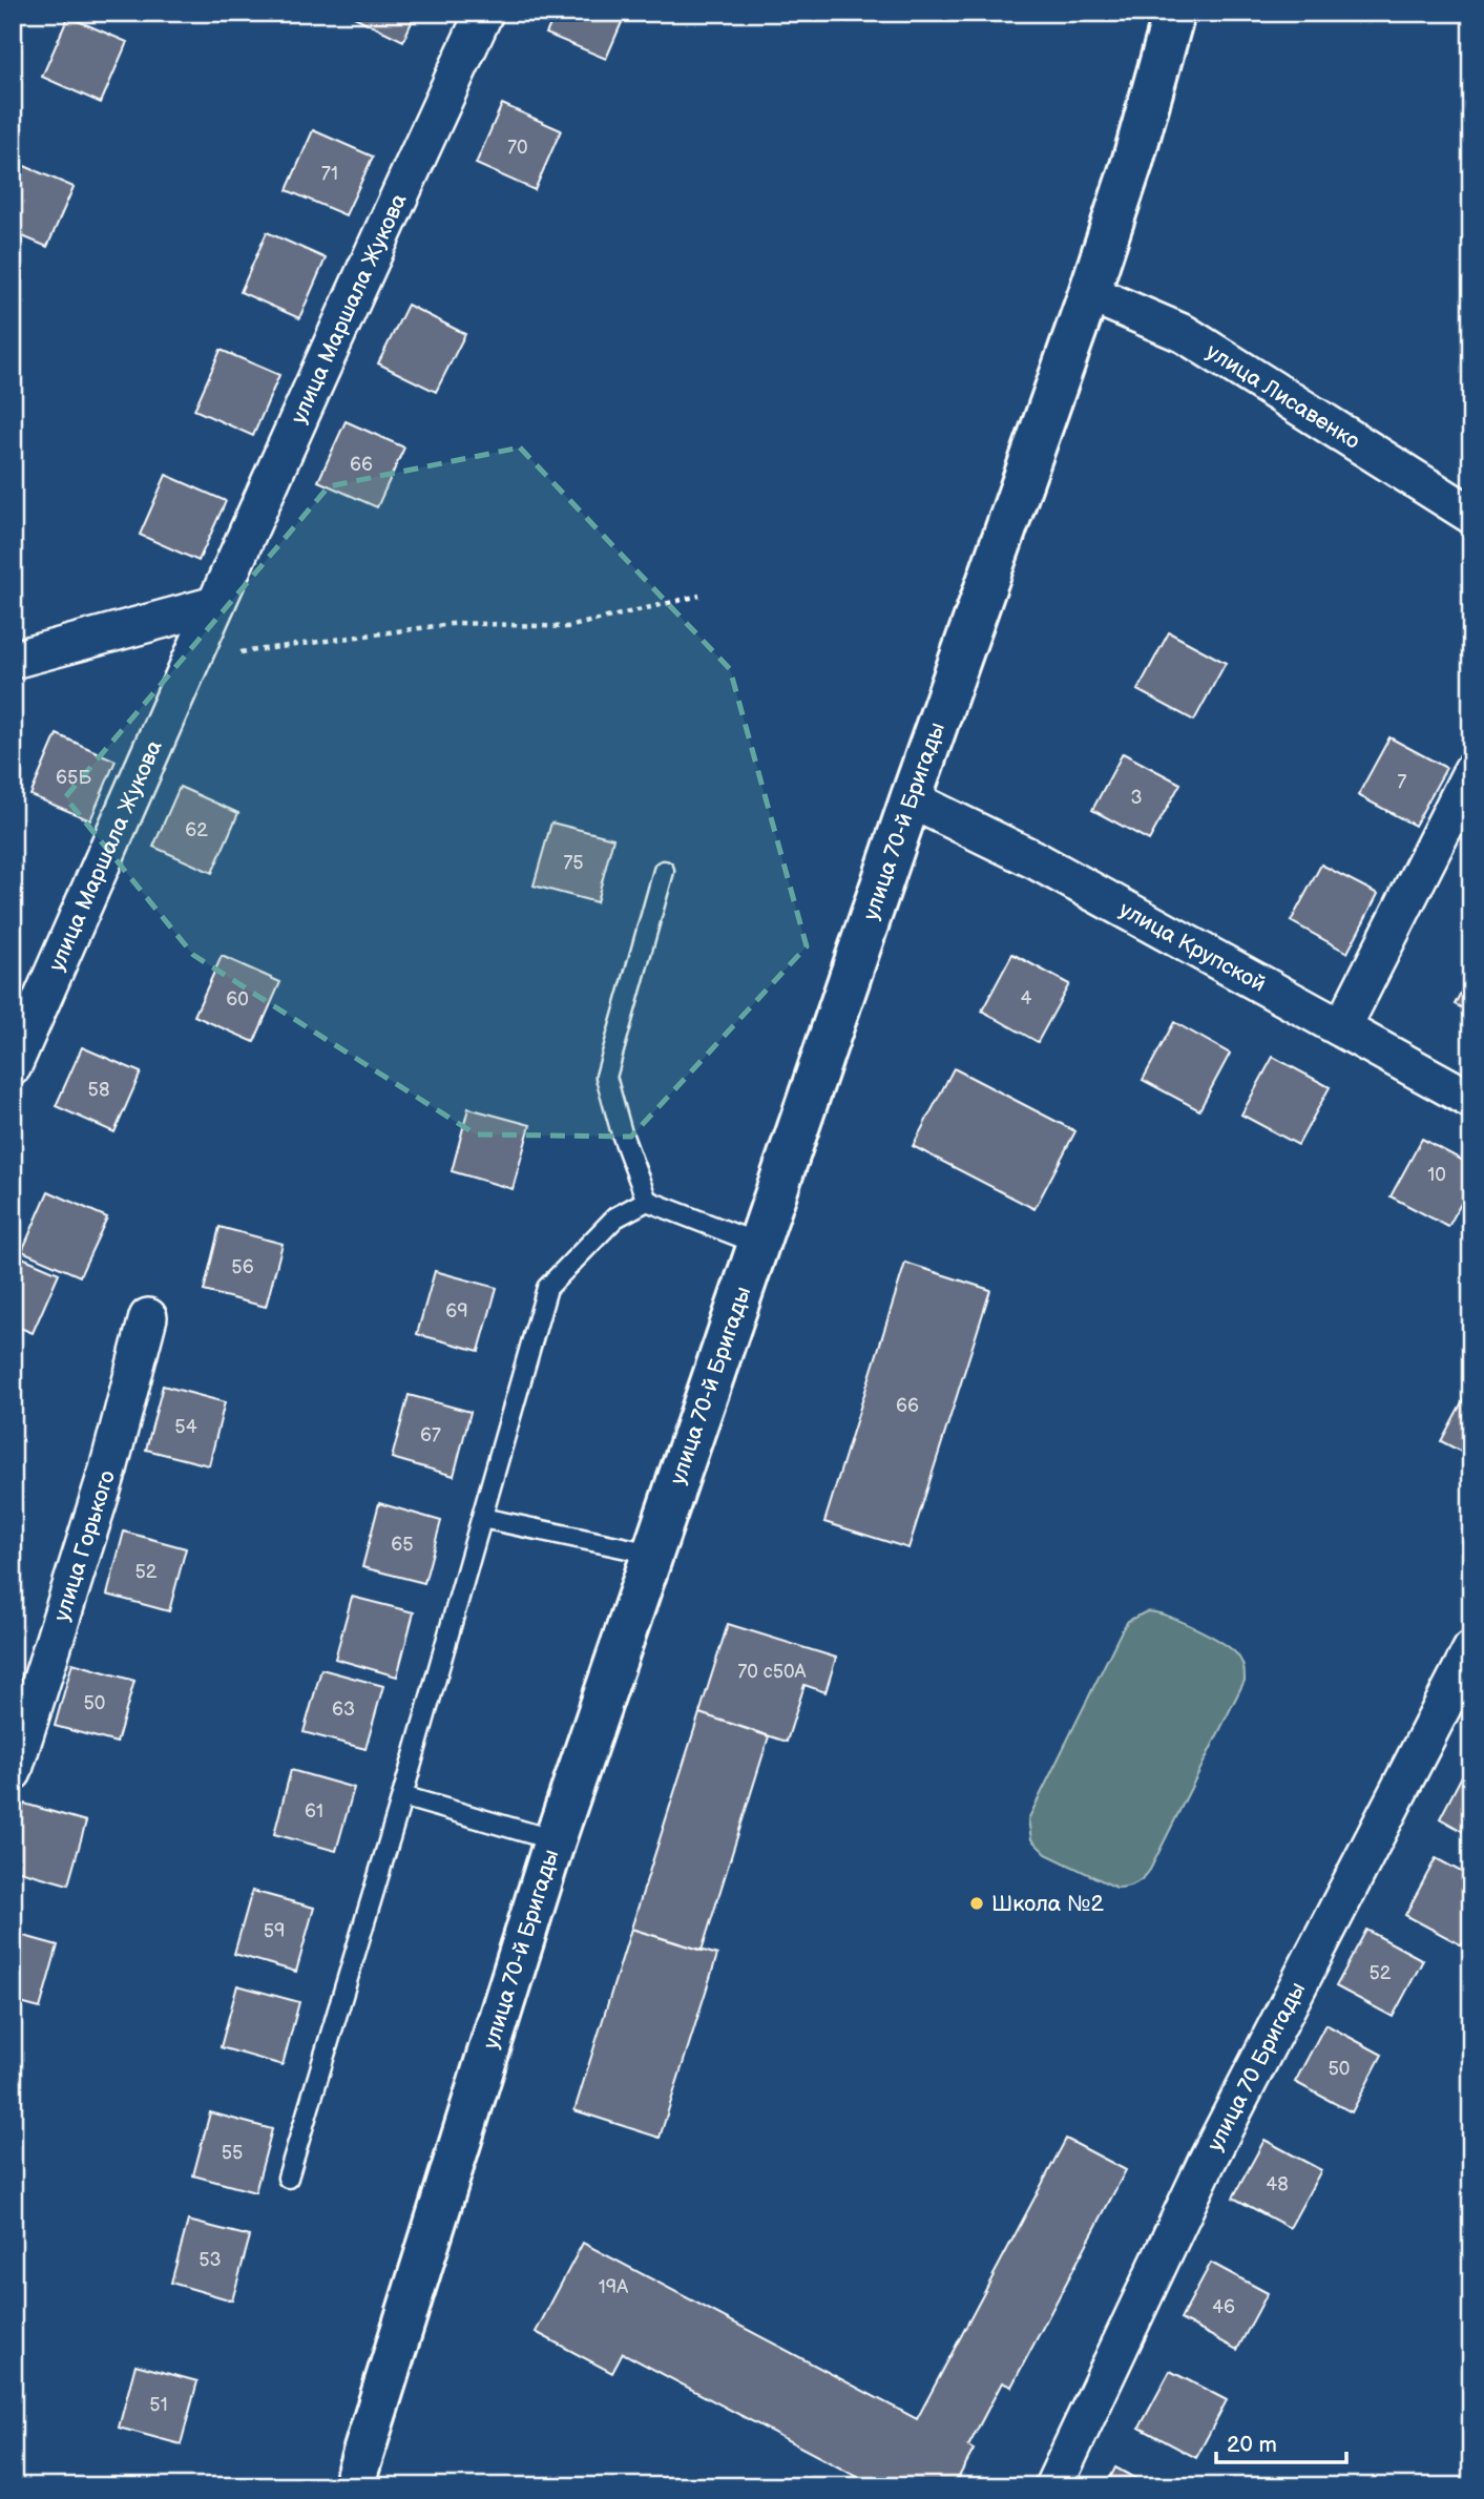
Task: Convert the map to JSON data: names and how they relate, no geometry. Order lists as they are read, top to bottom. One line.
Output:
{"streets":{"main road":["улица 70-й Бригады"],"street":["улица Маршала Жукова","улица Лисавенко","улица Крупской","улица Горького","улица 70 Бригады"]},"crossings":[["улица Лисавенко","улица 70-й Бригады"],["улица 70-й Бригады","улица Крупской"]],"places":["Школа №2"],"house_numbers":["70","71","66","65Б","7","3","62","75","4","60","58","10","56","69","66","54","67","65","52","70 с50А","50","63","61","59","52","50","55","48","53","19А","46","51"],"scale_bar":"20 m"}
